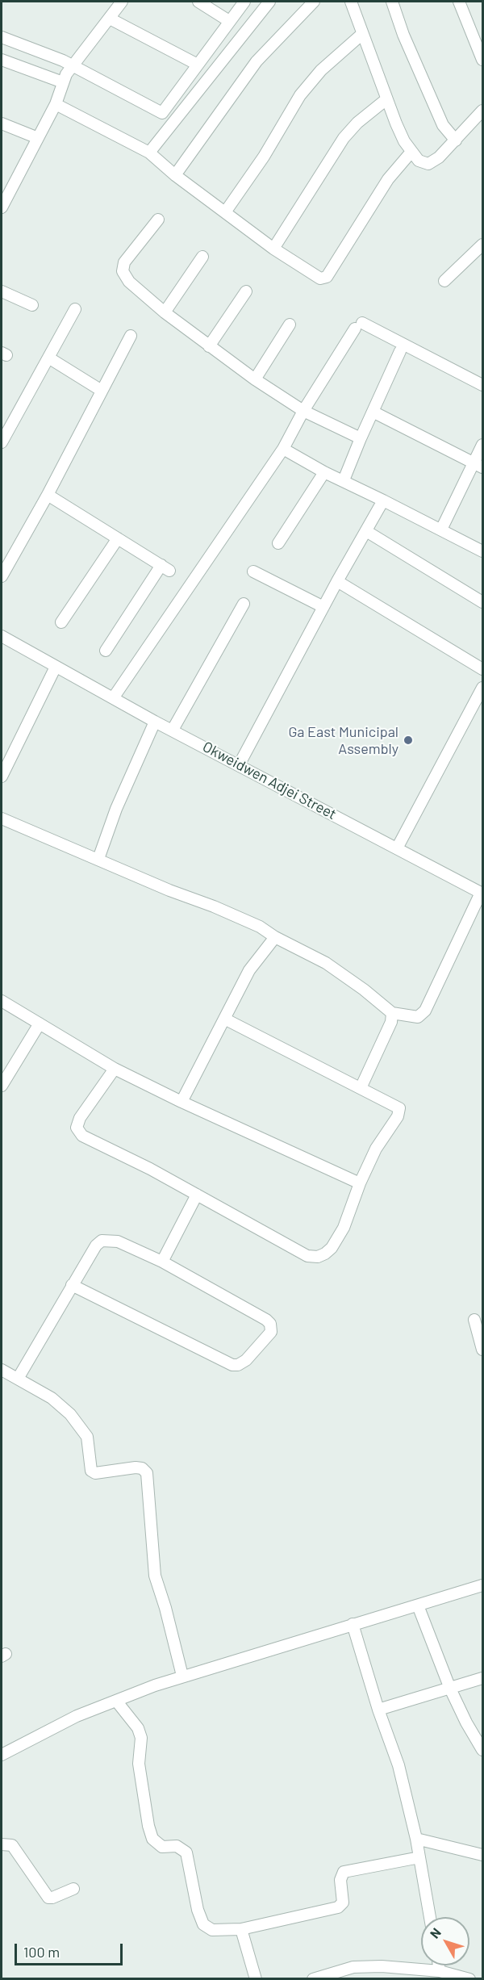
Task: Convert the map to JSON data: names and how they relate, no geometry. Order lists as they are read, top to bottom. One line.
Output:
{"streets":{"street":["Okweidwen Adjei Street"]},"places":["Ga East Municipal Assembly"],"scale_bar":"100 m","north":"top left"}
